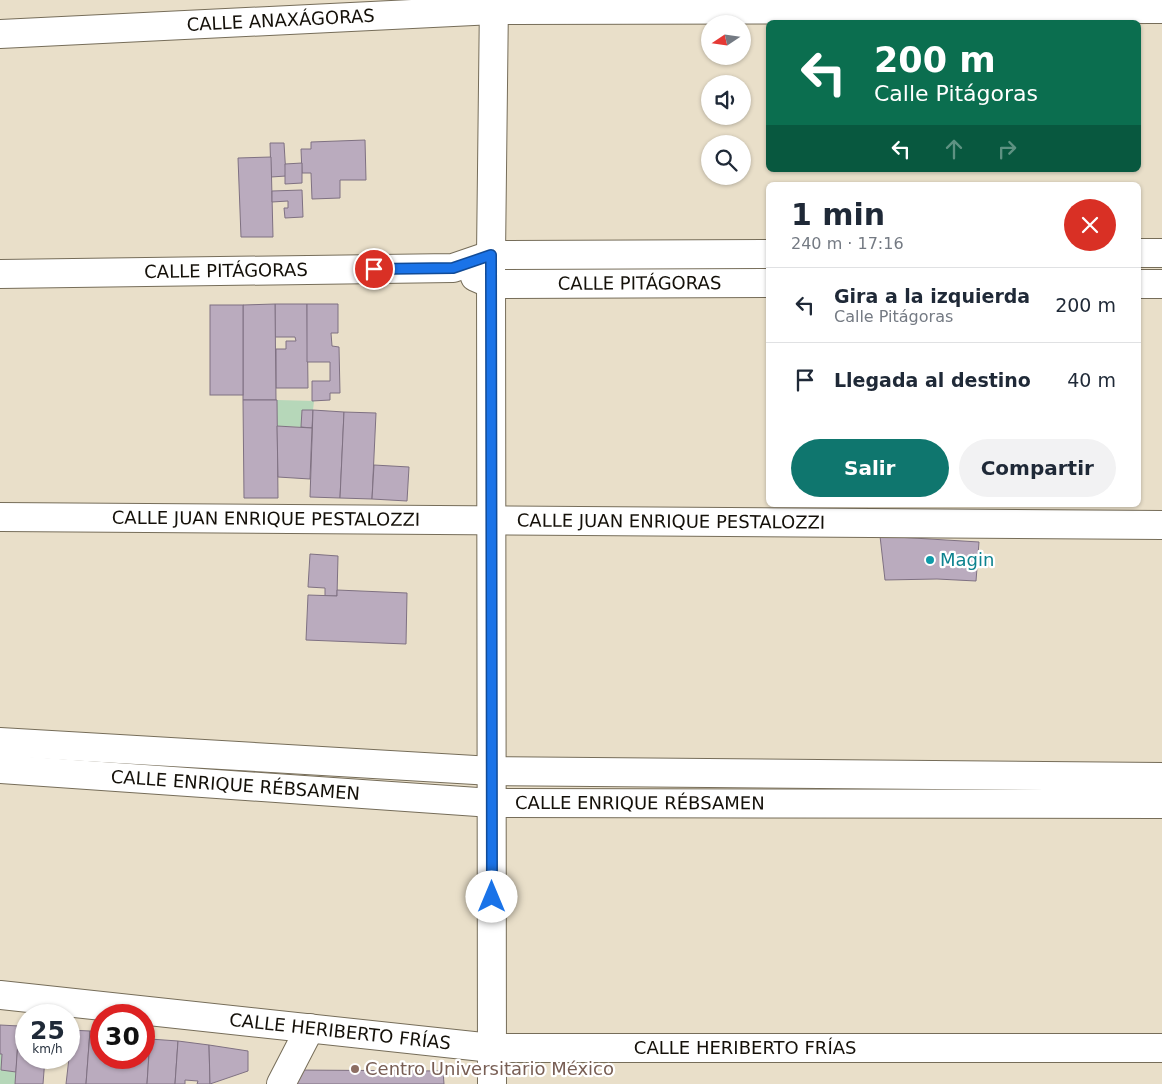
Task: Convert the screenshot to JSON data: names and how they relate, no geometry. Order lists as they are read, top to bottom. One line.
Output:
{"streets":{"street":["CALLE ANAXÁGORAS","CALLE PITÁGORAS","CALLE JUAN ENRIQUE PESTALOZZI","CALLE ENRIQUE RÉBSAMEN","CALLE HERIBERTO FRÍAS"]},"places":["Magin","Centro Universitario México"],"north":"left","page":{"turn":["200 m","Calle Pitágoras"],"heading":["1 min","240 m · 17:16"],"list":[{"name":"Gira a la izquierda","note":"Calle Pitágoras","value":"200 m"},{"name":"Llegada al destino","value":"40 m"}],"buttons":["Salir","Compartir"],"speed":"25 km/h","limit":"30"}}
